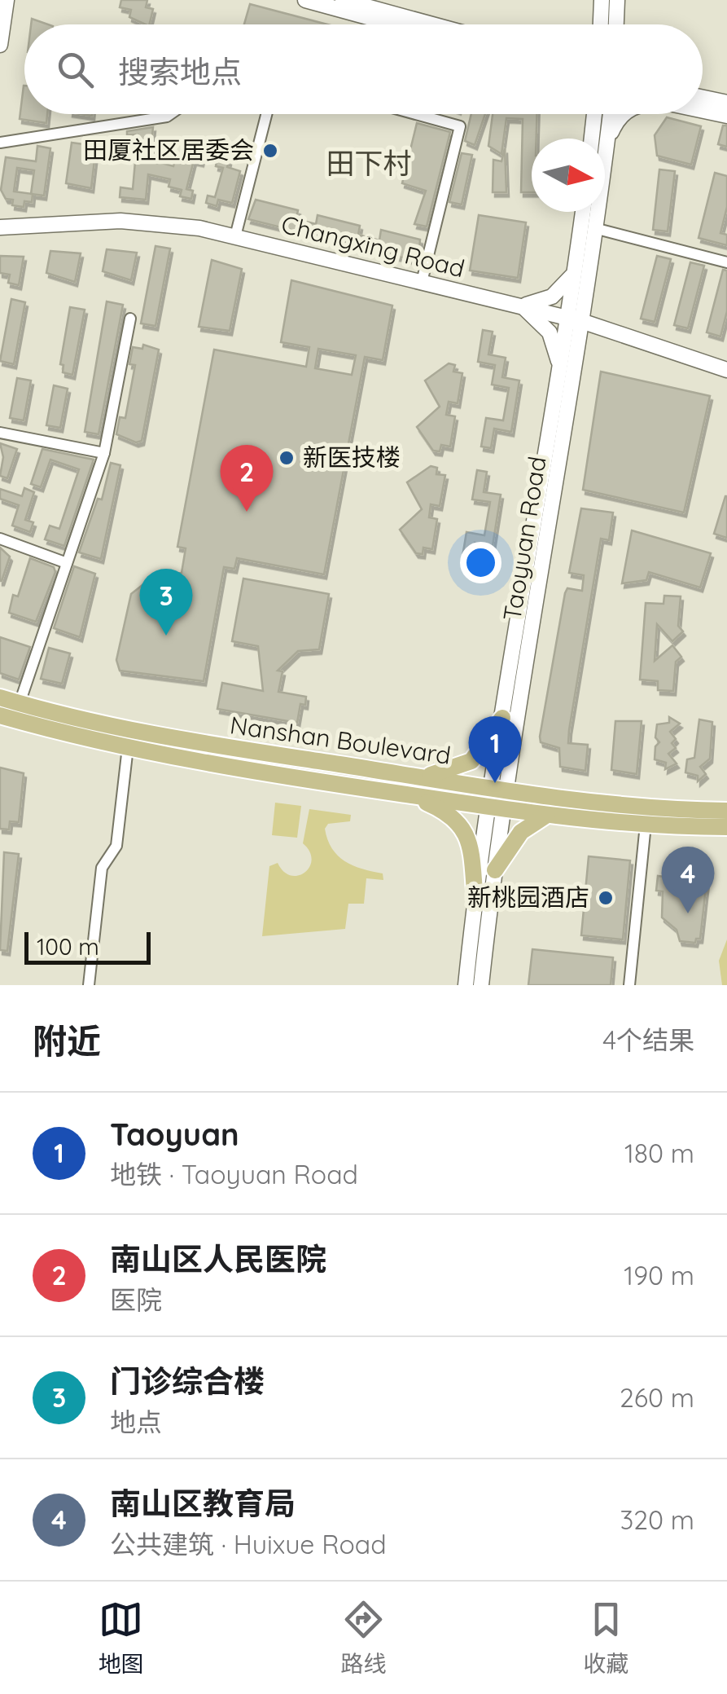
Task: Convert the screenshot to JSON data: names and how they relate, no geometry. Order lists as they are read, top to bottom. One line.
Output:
{"streets":{"main road":["Changxing Road","Taoyuan Road","Nanshan Boulevard"]},"crossings":[["Changxing Road","Taoyuan Road"],["Taoyuan Road","Nanshan Boulevard"]],"districts":["田下村"],"places":["田厦社区居委会","新医技楼","新桃园酒店"],"scale_bar":"100 m","north":"right","page":{"search":"搜索地点","pins":["2","3","1","4"],"scale":"100 m","heading":["附近","4个结果"],"list":[{"mark":"1","name":"Taoyuan","note":"地铁 · Taoyuan Road","value":"180 m"},{"mark":"2","name":"南山区人民医院","note":"医院","value":"190 m"},{"mark":"3","name":"门诊综合楼","note":"地点","value":"260 m"},{"mark":"4","name":"南山区教育局","note":"公共建筑 · Huixue Road","value":"320 m"}],"nav":["地图","路线","收藏"]}}
